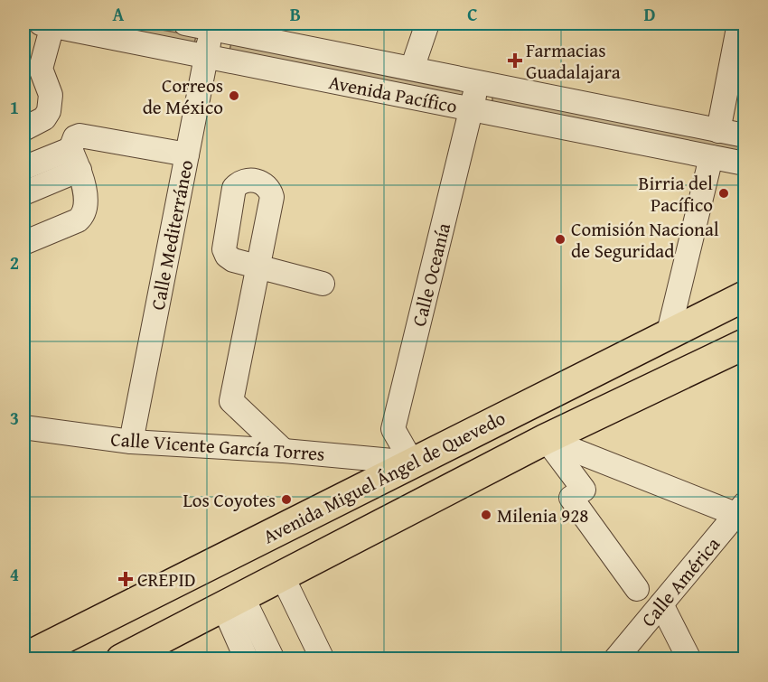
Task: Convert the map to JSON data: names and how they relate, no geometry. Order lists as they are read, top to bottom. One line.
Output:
{"streets":{"main road":["Avenida Miguel Ángel de Quevedo"],"street":["Avenida Pacífico","Calle Mediterráneo","Calle Oceanía","Calle Vicente García Torres","Calle América"]},"crossings":[["Avenida Pacífico","Calle Mediterráneo"],["Avenida Pacífico","Calle Oceanía"],["Calle Mediterráneo","Calle Vicente García Torres"],["Calle Oceanía","Calle Vicente García Torres"],["Calle Oceanía","Avenida Miguel Ángel de Quevedo"],["Calle Vicente García Torres","Avenida Miguel Ángel de Quevedo"]],"places":{"health":["Farmacias Guadalajara","CREPID"],"other":["Correos de México","Birria del Pacífico","Comisión Nacional de Seguridad","Los Coyotes","Milenia 928"]},"grid":{"columns":["A","B","C","D"],"rows":["1","2","3","4"]}}
